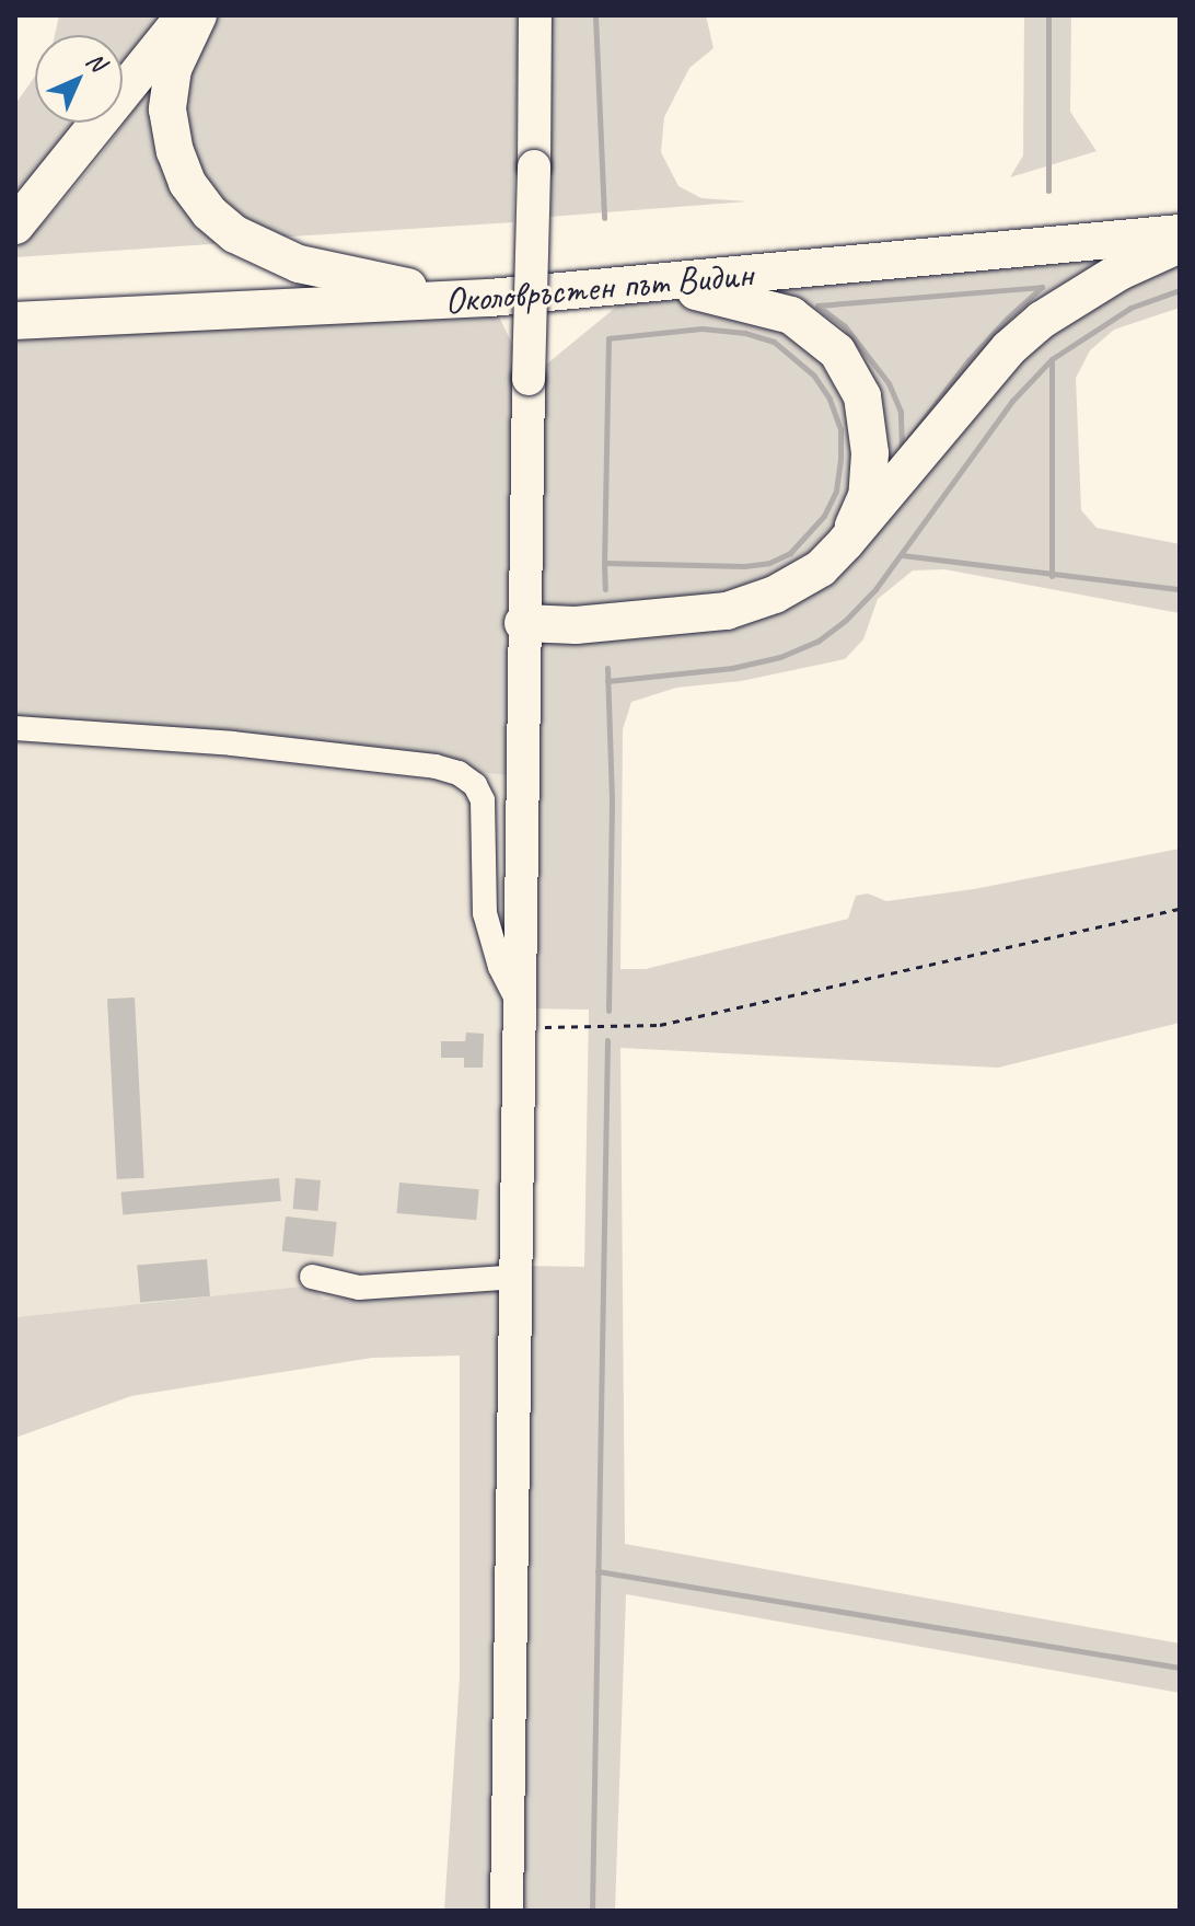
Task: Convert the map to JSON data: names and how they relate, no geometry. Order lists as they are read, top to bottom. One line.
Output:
{"streets":{"main road":["Околовръстен път Видин"]},"north":"top right"}
